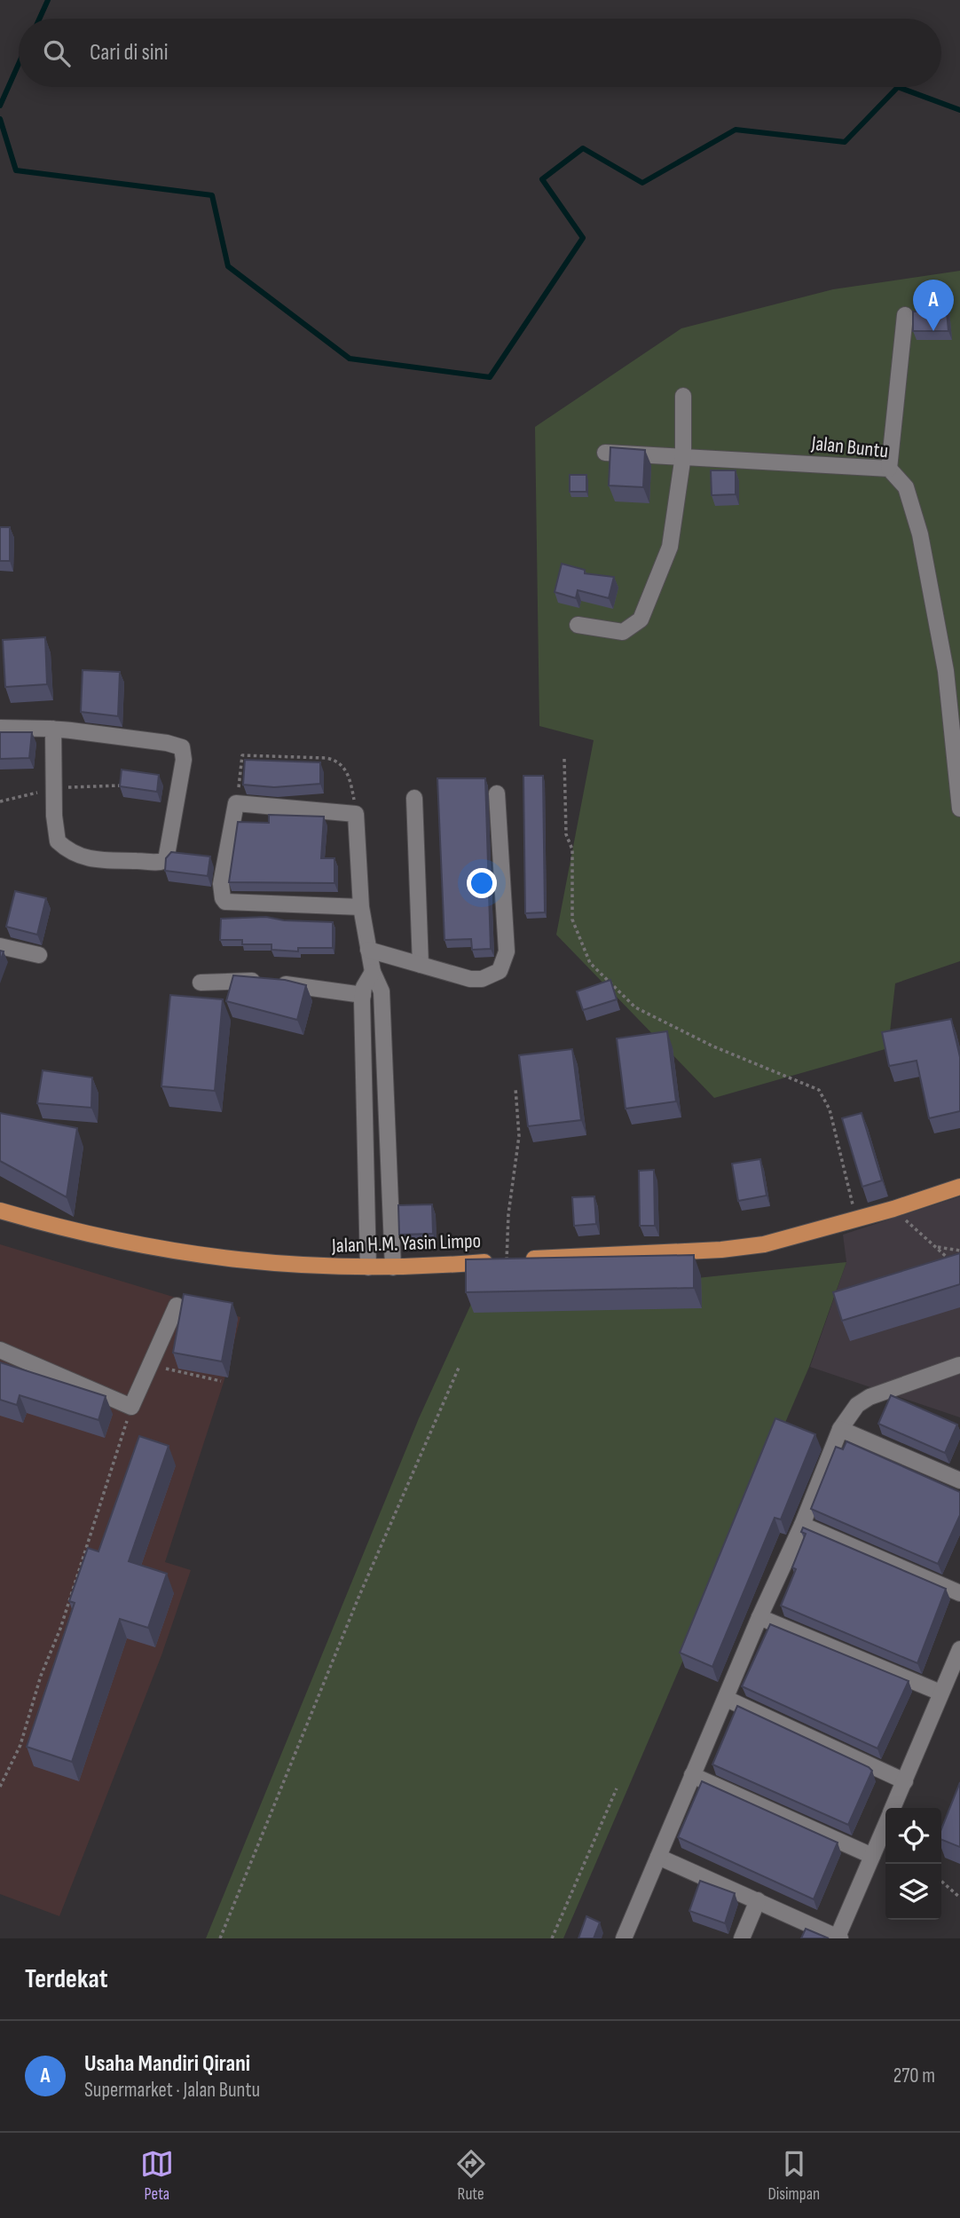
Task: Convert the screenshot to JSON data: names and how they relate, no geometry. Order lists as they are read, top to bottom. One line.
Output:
{"streets":{"main road":["Jalan H.M. Yasin Limpo"],"street":["Jalan Buntu"]},"page":{"search":"Cari di sini","pins":"A","heading":"Terdekat","list":[{"mark":"A","name":"Usaha Mandiri Qirani","note":"Supermarket · Jalan Buntu","value":"270 m"}],"nav":["Peta","Rute","Disimpan"]}}
